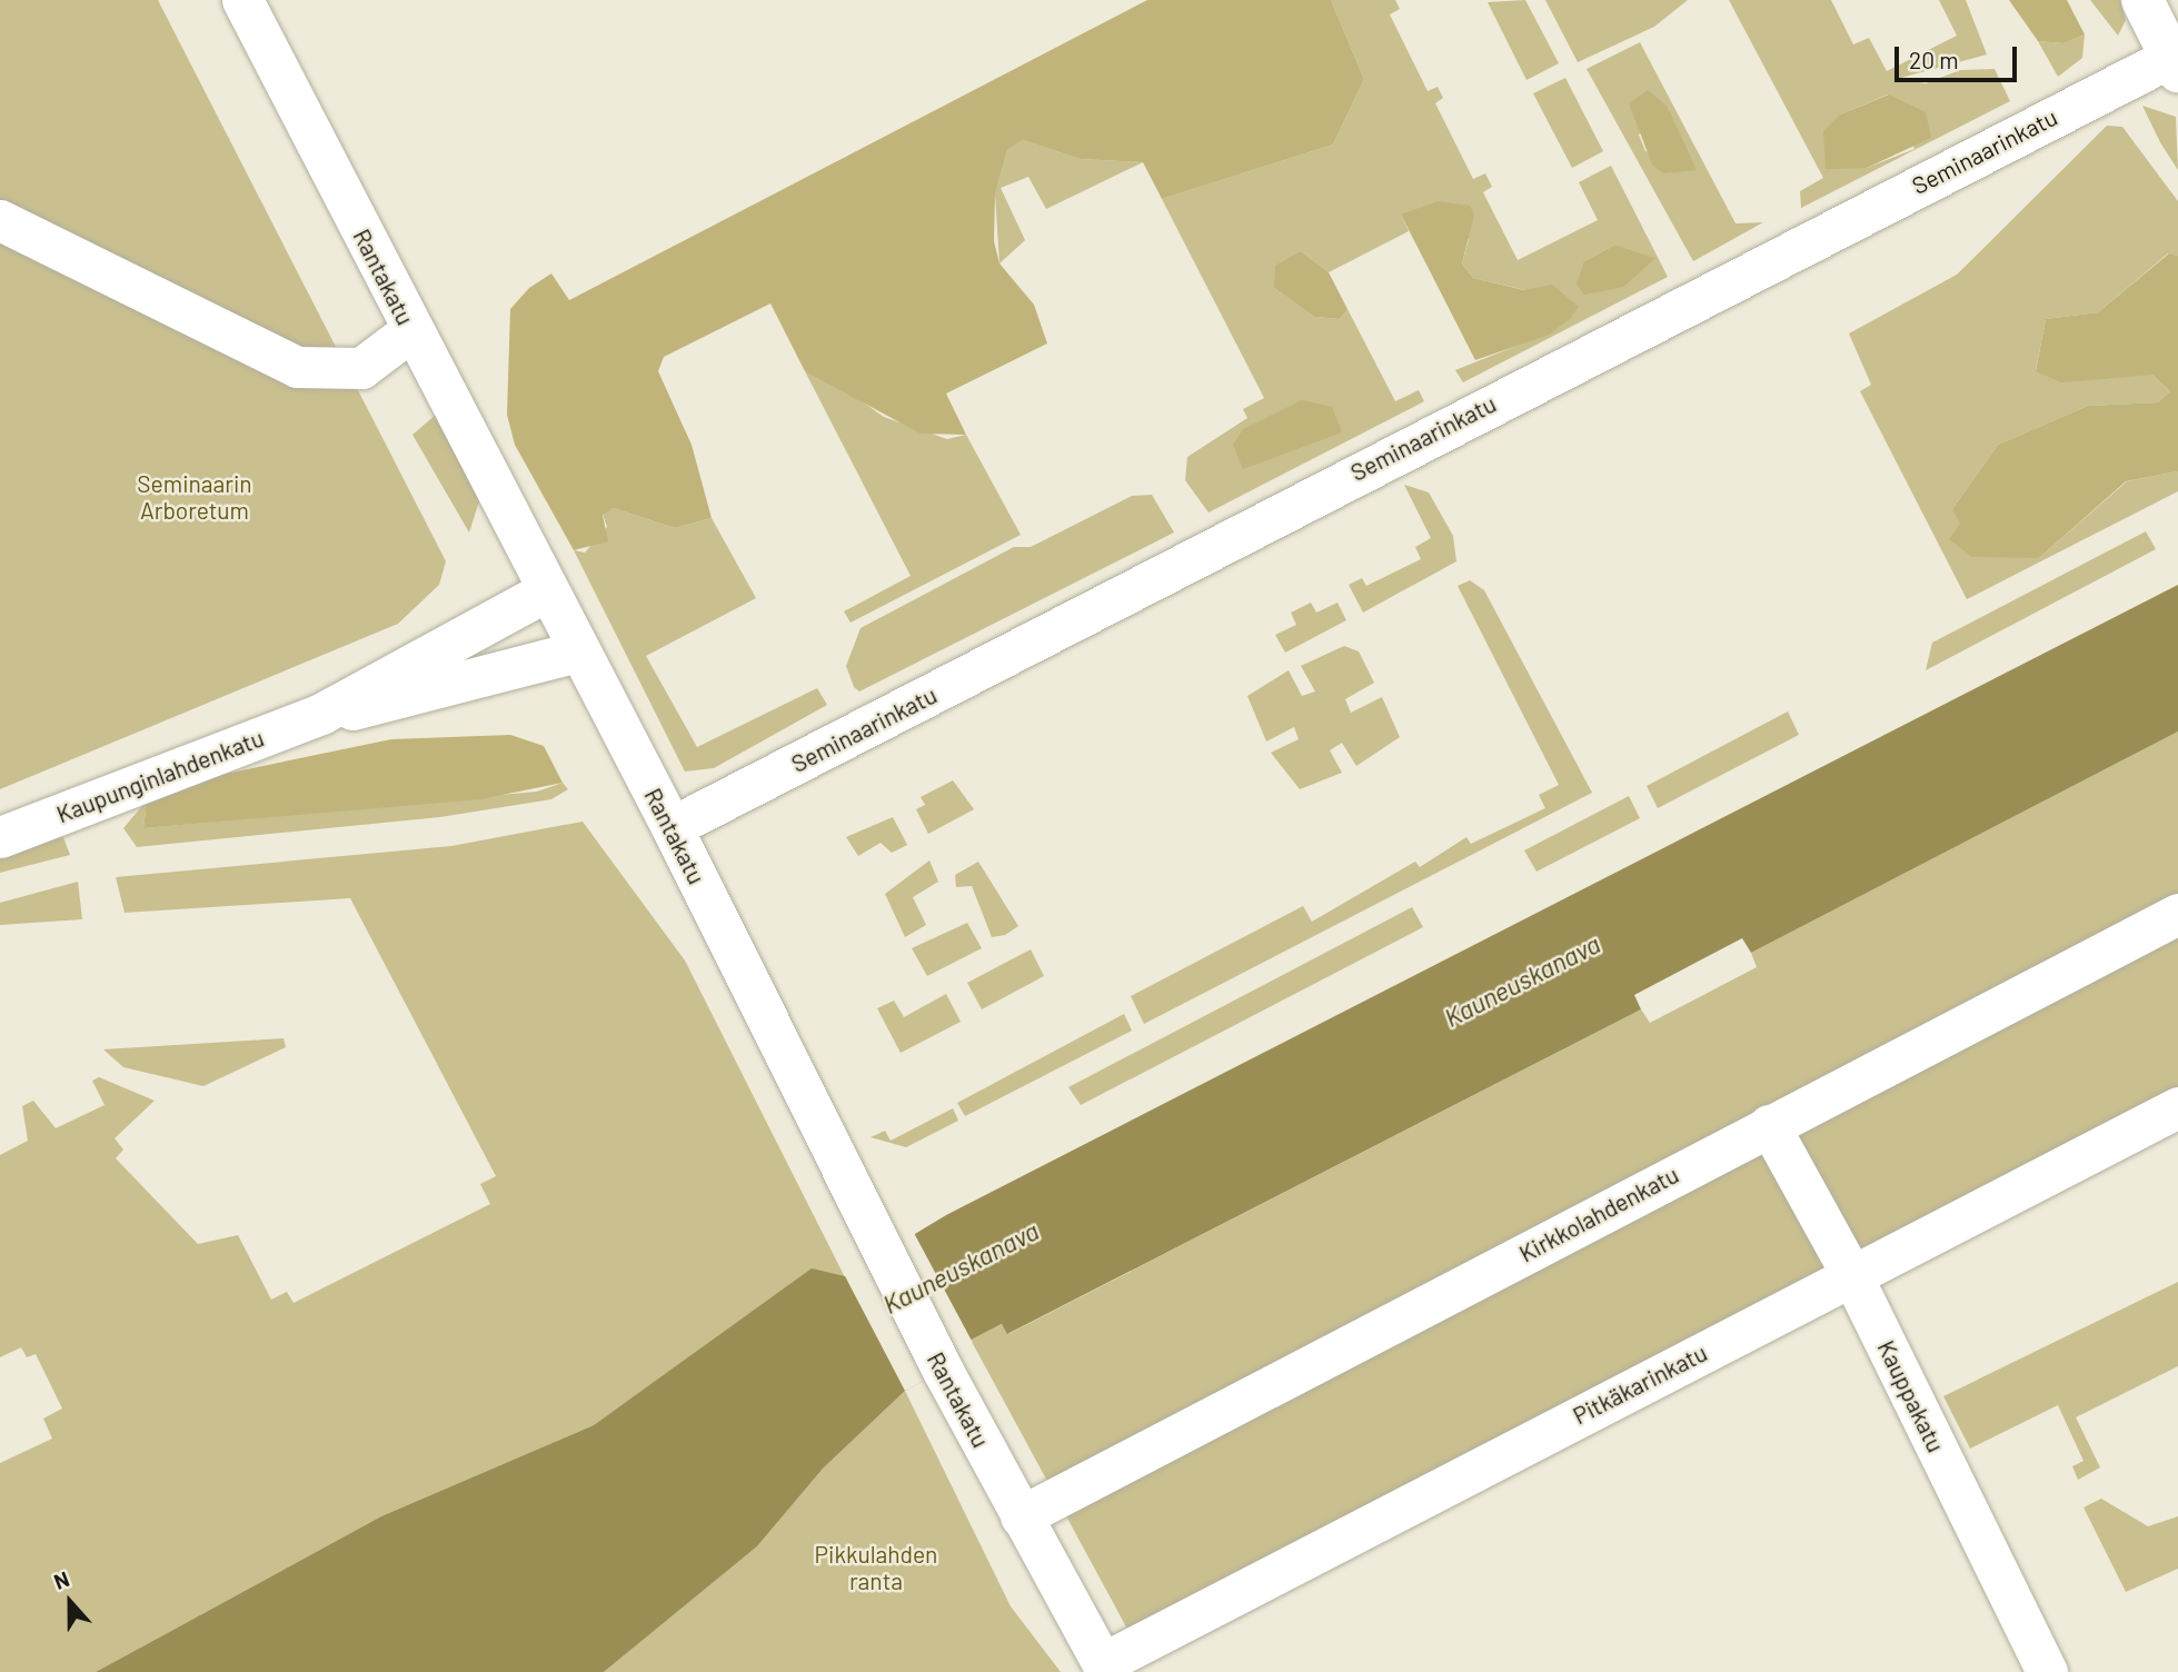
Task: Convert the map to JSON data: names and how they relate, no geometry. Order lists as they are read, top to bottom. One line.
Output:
{"streets":{"street":["Seminaarinkatu","Rantakatu","Kaupunginlahdenkatu","Kirkkolahdenkatu","Pitkäkarinkatu","Kauppakatu"]},"crossings":[["Seminaarinkatu","Rantakatu"],["Rantakatu","Kaupunginlahdenkatu"],["Rantakatu","Kirkkolahdenkatu"],["Rantakatu","Pitkäkarinkatu"],["Kirkkolahdenkatu","Kauppakatu"],["Pitkäkarinkatu","Kauppakatu"]],"water":["Kauneuskanava"],"parks":["Seminaarin Arboretum","Pikkulahden ranta"],"scale_bar":"20 m","north":"top"}
